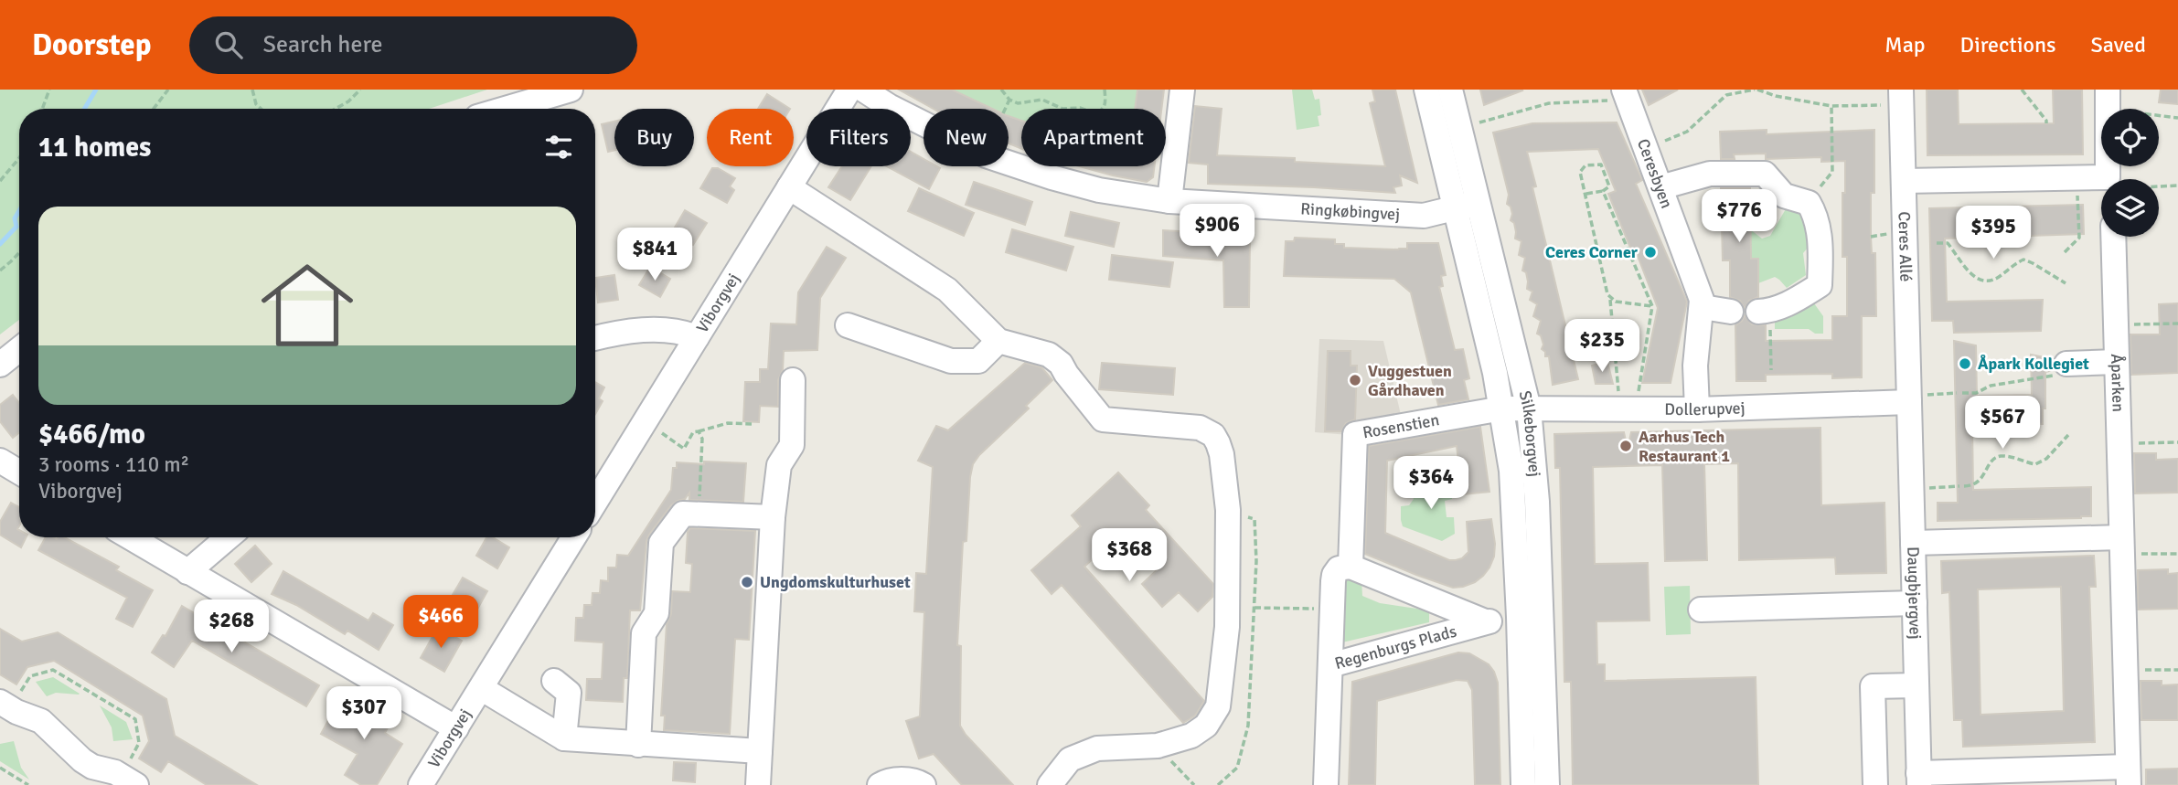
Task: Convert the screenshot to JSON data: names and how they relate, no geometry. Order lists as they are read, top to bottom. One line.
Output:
{"streets":{"street":["Ceresbyen","Ringkøbingvej","Ceres Allé","Viborgvej","Åparken","Dollerupvej","Rosenstien","Silkeborgvej","Daugbjergvej","Regenburgs Plads"]},"crossings":[["Ceresbyen","Dollerupvej"],["Ringkøbingvej","Silkeborgvej"],["Ceres Allé","Dollerupvej"],["Ceres Allé","Daugbjergvej"],["Dollerupvej","Rosenstien"],["Dollerupvej","Silkeborgvej"],["Dollerupvej","Daugbjergvej"],["Rosenstien","Silkeborgvej"],["Rosenstien","Regenburgs Plads"],["Silkeborgvej","Regenburgs Plads"]],"places":["Ceres Corner","Åpark Kollegiet","Vuggestuen Gårdhaven","Aarhus Tech Restaurant 1","Ungdomskulturhuset"],"page":{"header":"Doorstep","search":"Search here","nav":["Map","Directions","Saved"],"chip":["Buy","Rent","Filters","New","Apartment"],"heading":"11 homes","list":[{"name":"$466/mo","note":"3 rooms · 110 m² · Viborgvej"}],"price":["$776","$906","$395","$841","$235","$567","$364","$368","$466","$268","$307"]}}
